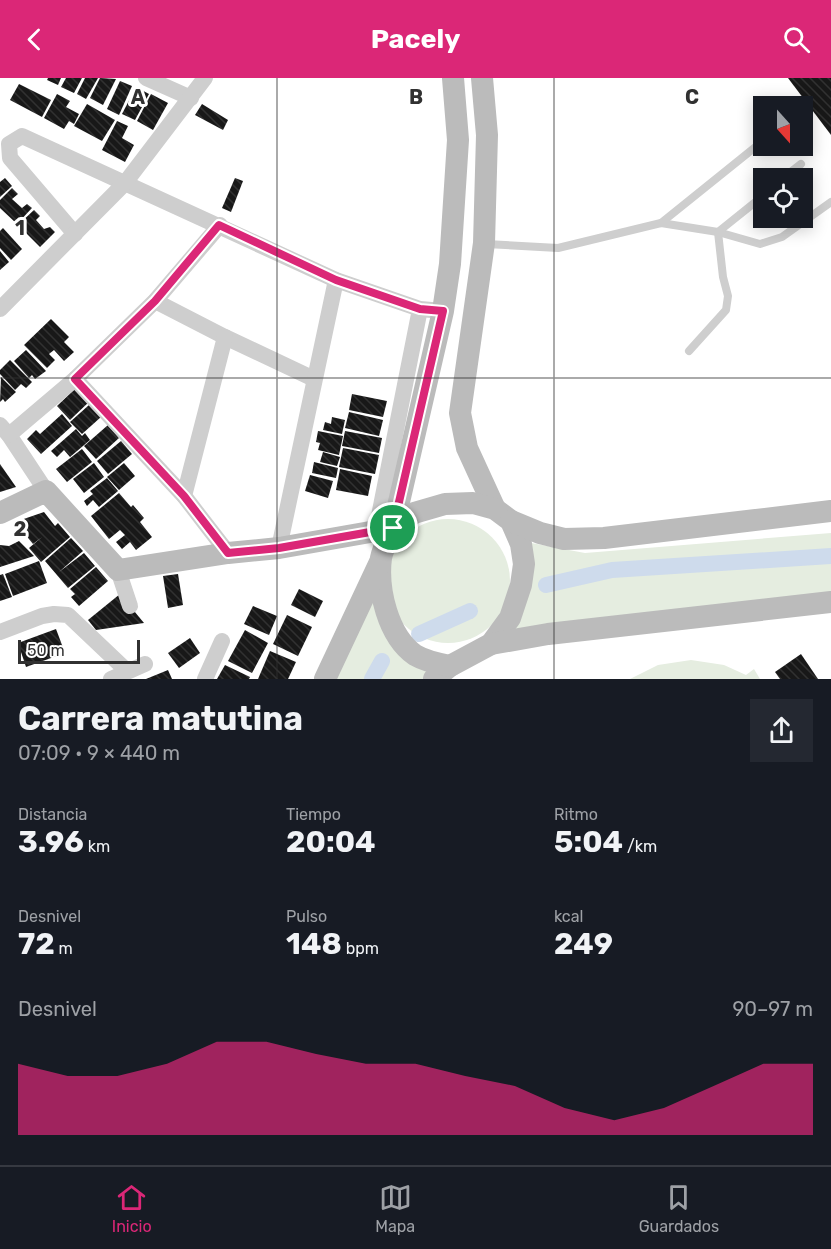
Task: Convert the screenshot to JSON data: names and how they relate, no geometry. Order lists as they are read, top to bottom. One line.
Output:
{"scale_bar":"50 m","north":"bottom","page":{"header":"Pacely","scale":"50 m","heading":["Carrera matutina","07:09 · 9 × 440 m"],"stats":[["Distancia","3.96 km"],["Tiempo","20:04"],["Ritmo","5:04 /km"],["Desnivel","72 m"],["Pulso","148 bpm"],["kcal","249"]],"chart":["Desnivel","90–97 m"],"tabs":["Inicio","Mapa","Guardados"]},"grid":{"columns":["A","B","C"],"rows":["1","2"]}}
